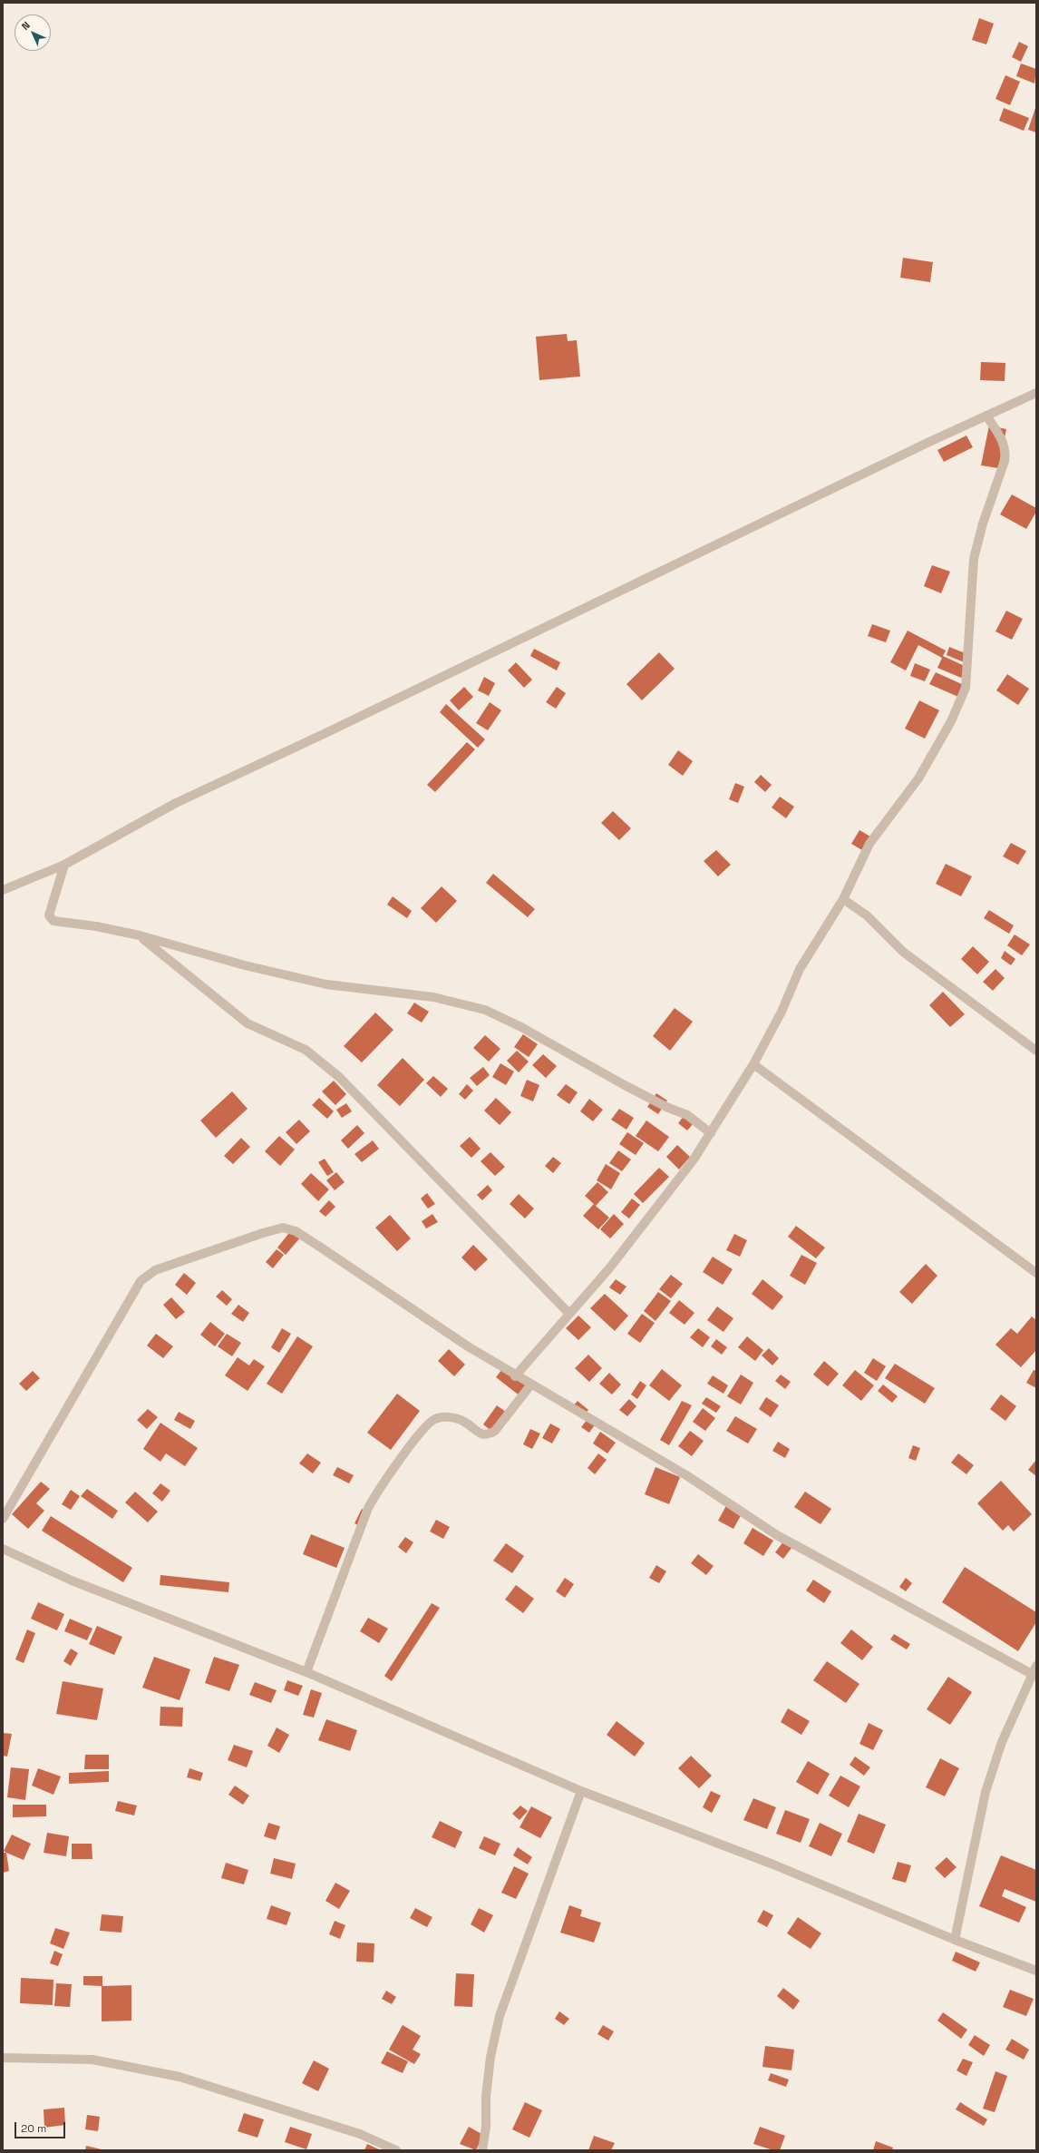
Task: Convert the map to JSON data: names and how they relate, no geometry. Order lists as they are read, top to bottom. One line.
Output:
{"scale_bar":"20 m","north":"top left"}
